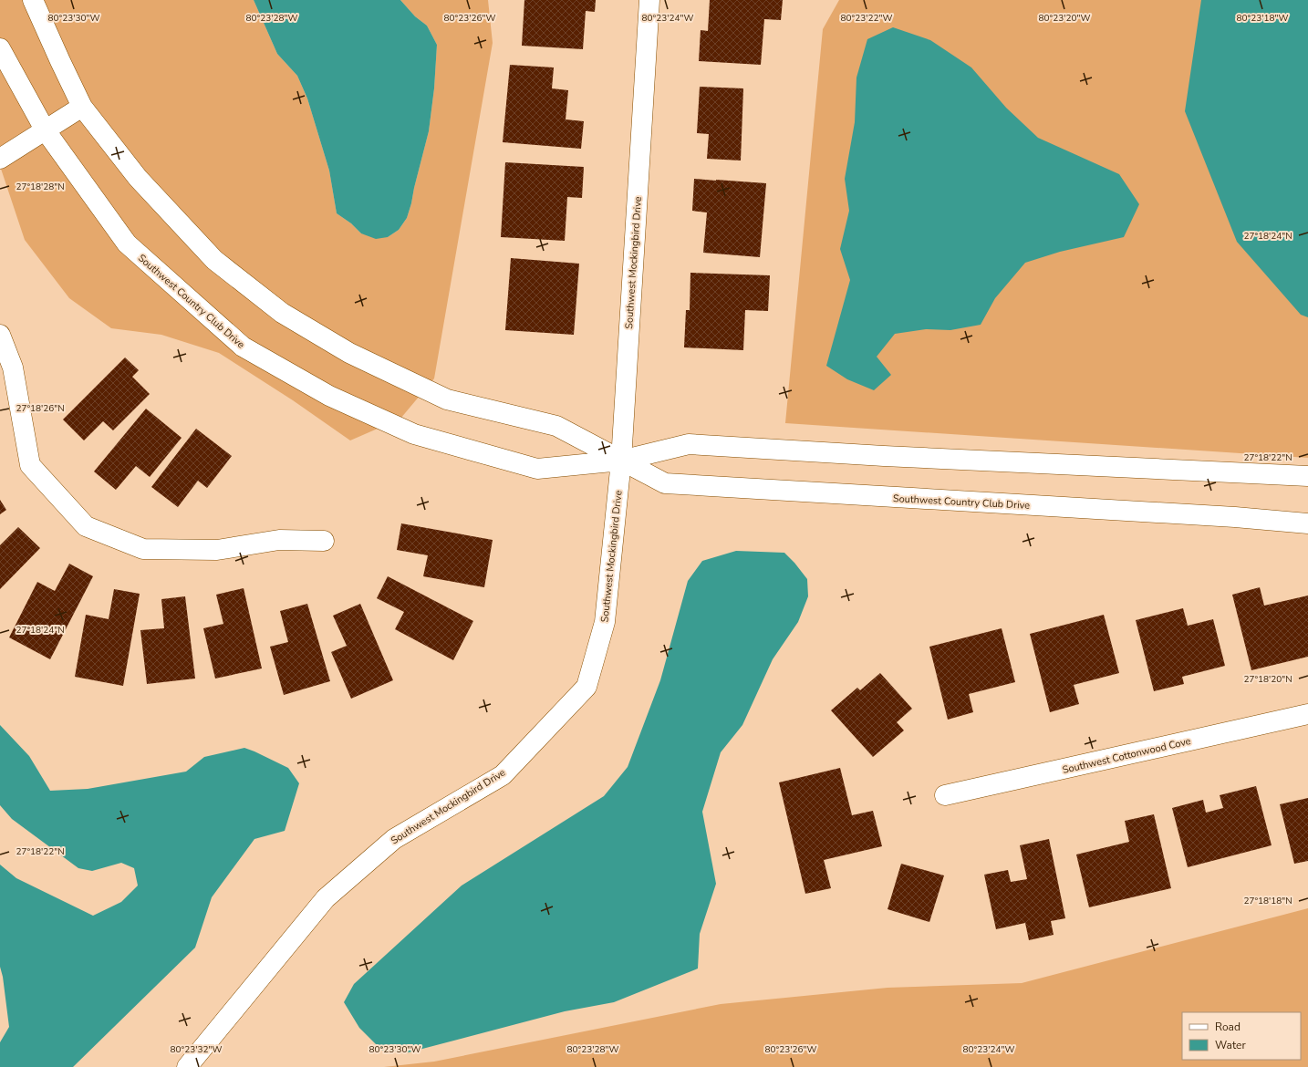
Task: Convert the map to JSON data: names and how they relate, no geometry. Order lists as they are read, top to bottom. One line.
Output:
{"streets":{"street":["Southwest Mockingbird Drive","Southwest Country Club Drive","Southwest Cottonwood Cove"]},"crossings":[["Southwest Mockingbird Drive","Southwest Country Club Drive"]],"legend":["Road","Water"],"coordinates":["80°23'30\"W","80°23'28\"W","80°23'26\"W","80°23'24\"W","80°23'22\"W","80°23'20\"W","80°23'18\"W","27°18'28\"N","27°18'24\"N","27°18'26\"N","27°18'22\"N","27°18'20\"N","27°18'18\"N","80°23'32\"W"]}
